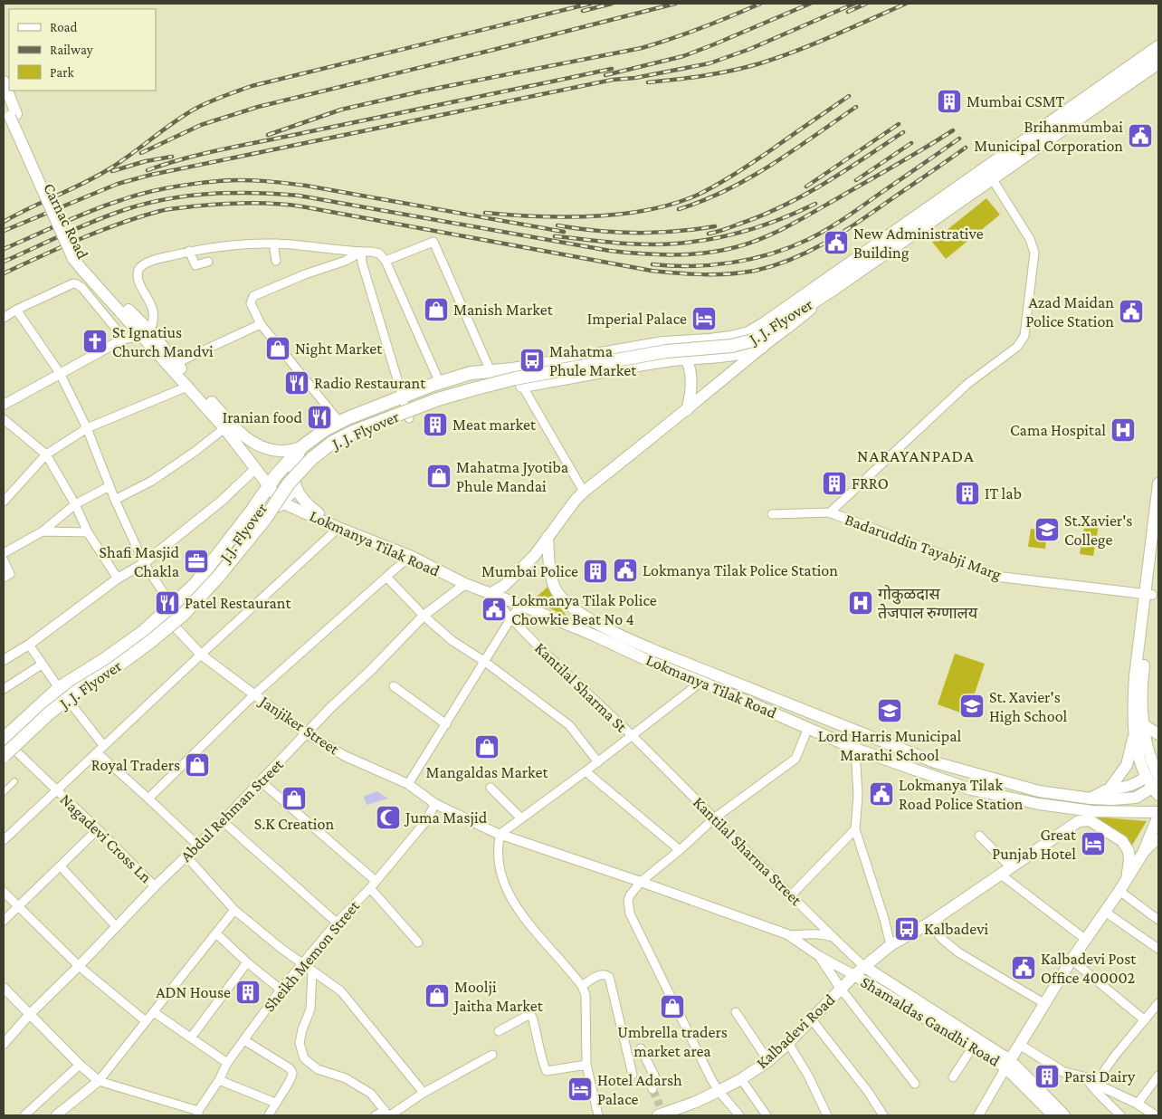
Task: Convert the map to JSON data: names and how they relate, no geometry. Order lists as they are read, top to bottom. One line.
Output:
{"streets":{"main road":["Carnac Road","J. J. Flyover","J.J. Flyover","Lokmanya Tilak Road","Shamaldas Gandhi Road","Kalbadevi Road"],"street":["Badaruddin Tayabji Marg","Kantilal Sharma St","Janjiker Street","Abdul Rehman Street","Nagadevi Cross Ln","Kantilal Sharma Street","Sheikh Memon Street"]},"crossings":[["Carnac Road","Lokmanya Tilak Road"],["J. J. Flyover","J.J. Flyover"],["J. J. Flyover","Nagadevi Cross Ln"],["J.J. Flyover","Nagadevi Cross Ln"],["Lokmanya Tilak Road","Kantilal Sharma St"],["Lokmanya Tilak Road","Abdul Rehman Street"],["Kantilal Sharma St","Kantilal Sharma Street"],["Janjiker Street","Abdul Rehman Street"],["Janjiker Street","Sheikh Memon Street"],["Abdul Rehman Street","Nagadevi Cross Ln"],["Kantilal Sharma Street","Kalbadevi Road"],["Shamaldas Gandhi Road","Kalbadevi Road"]],"districts":["NARAYANPADA"],"places":{"building":["Mumbai CSMT","Meat market","FRRO","IT lab","Mumbai Police","ADN House","Parsi Dairy"],"public building":["Brihanmumbai Municipal Corporation","New Administrative Building","Azad Maidan Police Station","Lokmanya Tilak Police Station","Lokmanya Tilak Police Chowkie Beat No 4","Lokmanya Tilak Road Police Station","Kalbadevi Post Office 400002"],"shop":["Manish Market","Night Market","Mahatma Jyotiba Phule Mandai","Mangaldas Market","Royal Traders","S.K Creation","Moolji Jaitha Market","Umbrella traders market area"],"hotel":["Imperial Palace","Great Punjab Hotel","Hotel Adarsh Palace"],"church":["St Ignatius Church Mandvi"],"bus stop":["Mahatma Phule Market","Kalbadevi"],"restaurant":["Radio Restaurant","Iranian food","Patel Restaurant"],"hospital":["Cama Hospital","गोकुळदास तेजपाल रुग्णालय"],"school or university":["St.Xavier's College","St. Xavier's High School","Lord Harris Municipal Marathi School"],"office":["Shafi Masjid Chakla"],"mosque":["Juma Masjid"]},"legend":["Road","Railway","Park"]}
